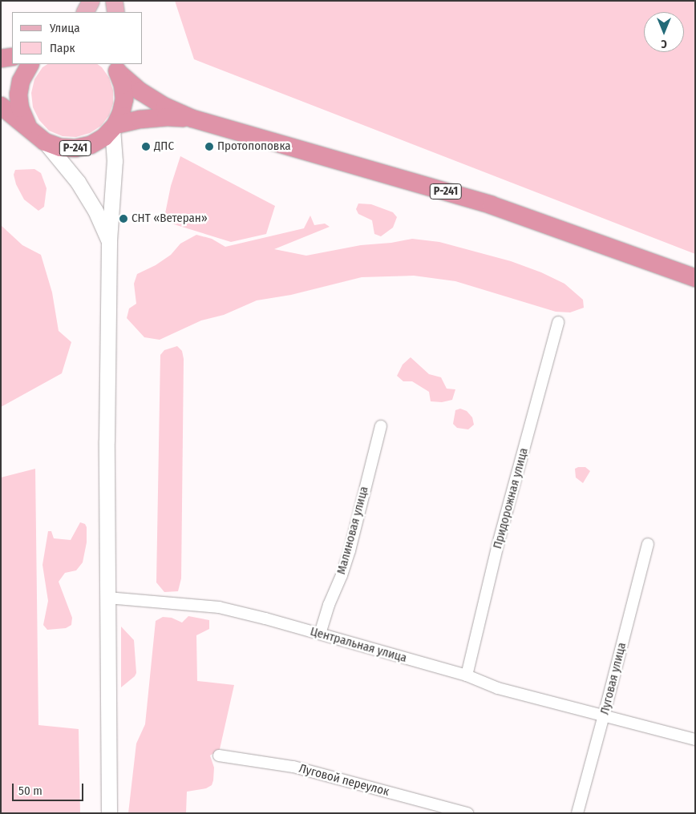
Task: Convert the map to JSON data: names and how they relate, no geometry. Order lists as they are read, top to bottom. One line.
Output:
{"streets":{"highway":["Р-241"],"street":["Придорожная улица","Малиновая улица","Центральная улица","Луговая улица","Луговой переулок"]},"crossings":[["Придорожная улица","Центральная улица"],["Малиновая улица","Центральная улица"],["Центральная улица","Луговая улица"]],"places":["ДПС","Протопоповка","СНТ «Ветеран»"],"legend":["Улица","Парк"],"scale_bar":"50 m","north":"bottom"}
